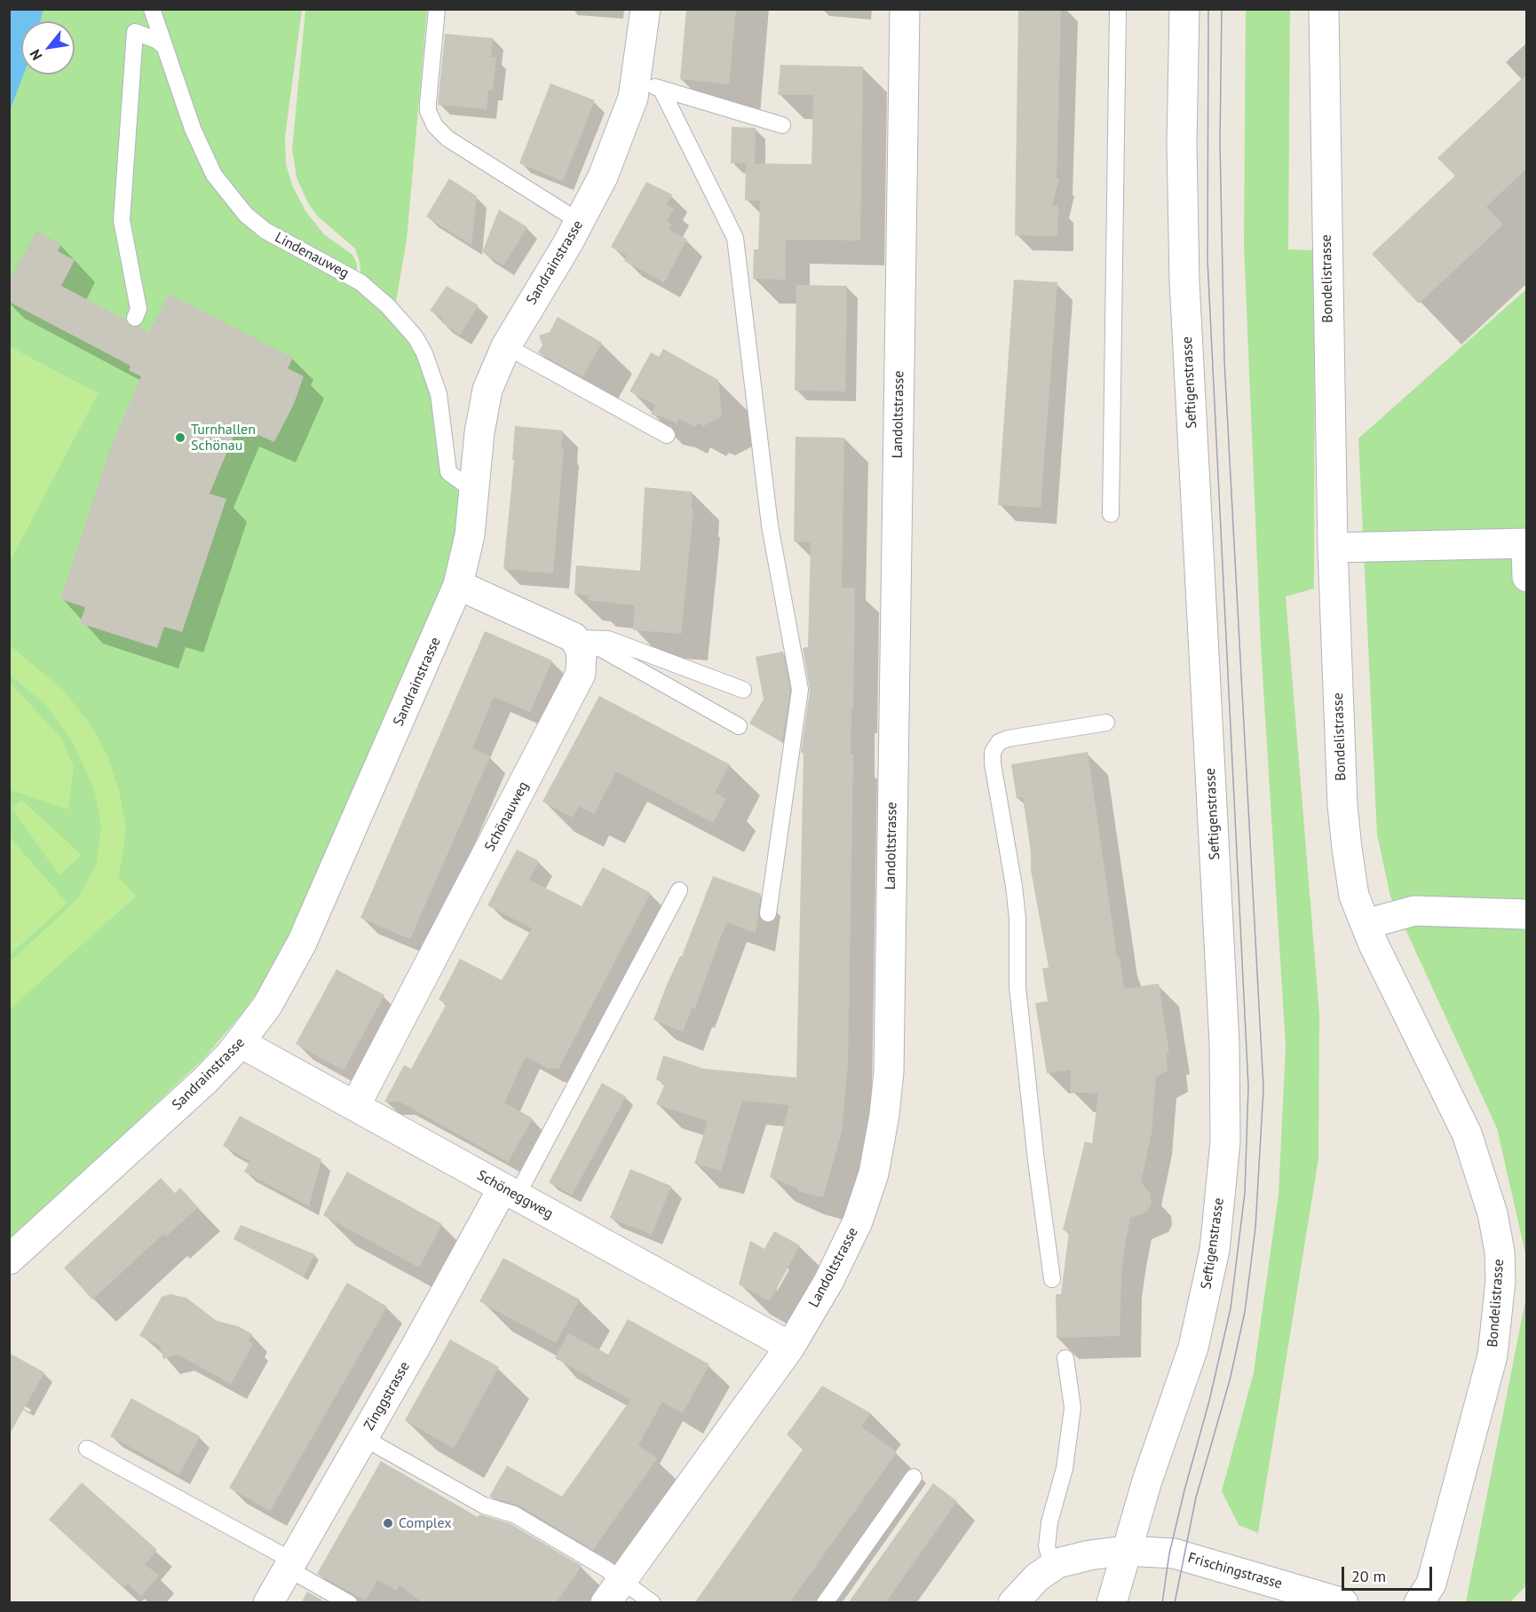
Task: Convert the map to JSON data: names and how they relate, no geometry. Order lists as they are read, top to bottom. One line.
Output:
{"streets":{"street":["Sandrainstrasse","Bondelistrasse","Seftigenstrasse","Landoltstrasse","Schönauweg","Schöneggweg","Zinggstrasse","Frischingstrasse"],"lane":["Lindenauweg"]},"crossings":[["Lindenauweg","Sandrainstrasse"],["Sandrainstrasse","Schöneggweg"],["Seftigenstrasse","Frischingstrasse"],["Landoltstrasse","Schöneggweg"],["Schönauweg","Schöneggweg"],["Schöneggweg","Zinggstrasse"]],"places":["Turnhallen Schönau","Complex"],"scale_bar":"20 m","north":"bottom left"}
